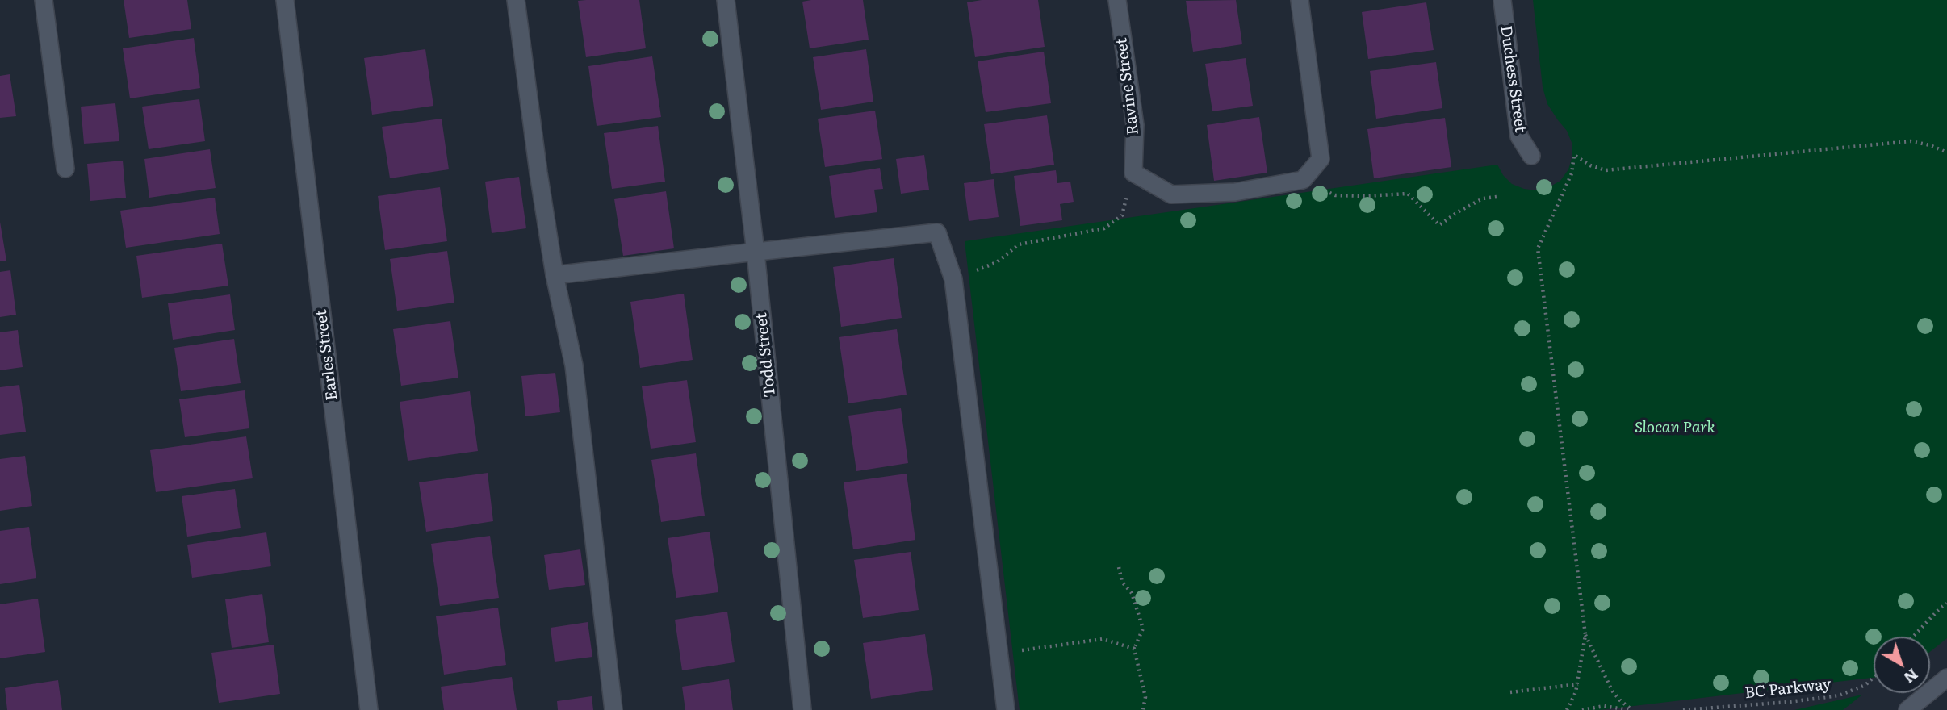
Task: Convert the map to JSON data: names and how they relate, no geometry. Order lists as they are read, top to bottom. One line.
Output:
{"streets":{"street":["Duchess Street","Ravine Street","Earles Street","Todd Street"],"path":["BC Parkway"]},"parks":["Slocan Park"],"north":"bottom right"}
